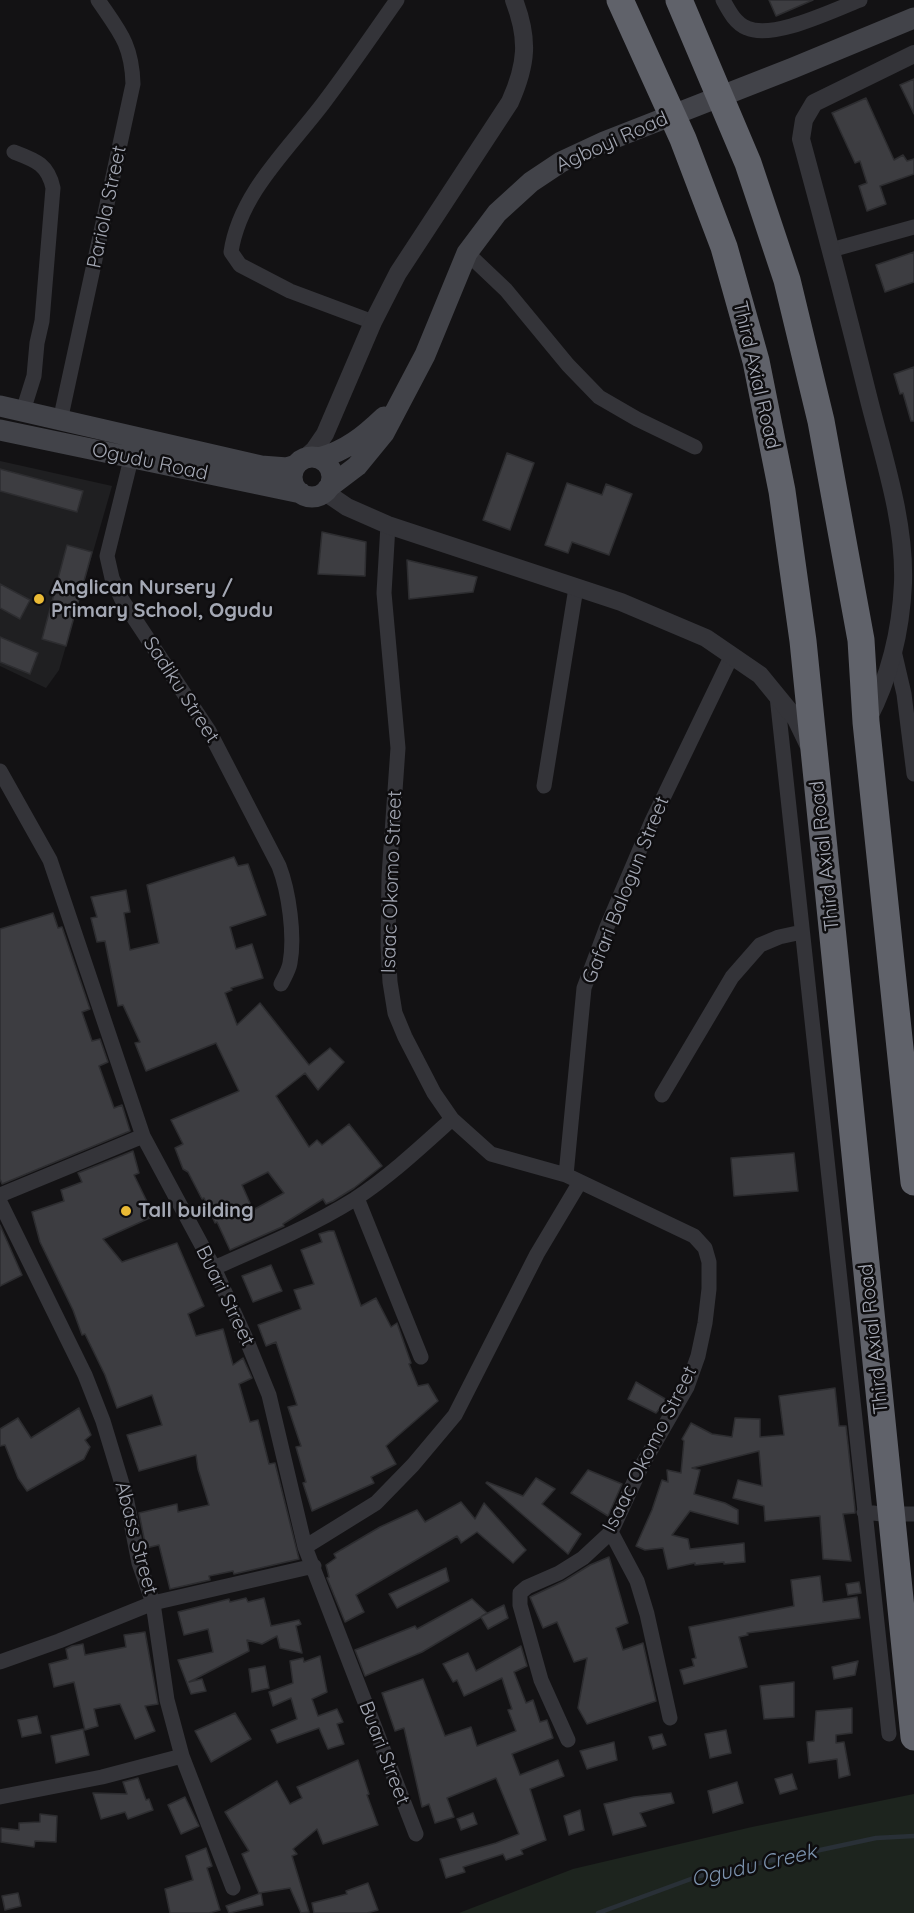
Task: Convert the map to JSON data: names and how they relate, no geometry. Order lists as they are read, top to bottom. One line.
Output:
{"streets":{"highway":["Third Axial Road"],"main road":["Agboyi Road","Ogudu Road"],"street":["Pariola Street","Sadiku Street","Isaac Okomo Street","Gafari Balogun Street","Buari Street","Abass Street"]},"crossings":[["Agboyi Road","Ogudu Road"],["Pariola Street","Ogudu Road"],["Ogudu Road","Sadiku Street"],["Isaac Okomo Street","Gafari Balogun Street"]],"water":["Ogudu Creek"],"places":["Anglican Nursery / Primary School, Ogudu","Tall building"]}
